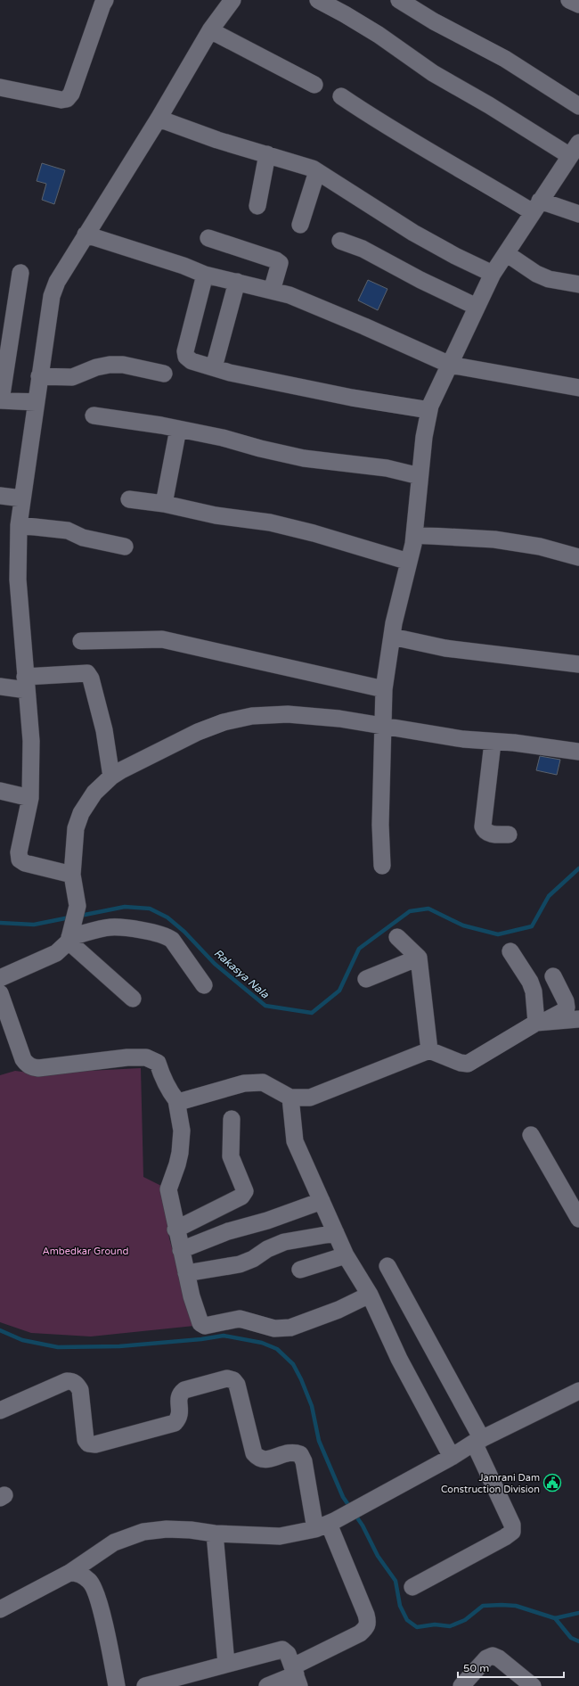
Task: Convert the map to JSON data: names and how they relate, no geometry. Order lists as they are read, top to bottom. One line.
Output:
{"water":["Rakasya Nala"],"parks":["Ambedkar Ground"],"places":{"public building":["Jamrani Dam Construction Division"]},"scale_bar":"50 m"}
